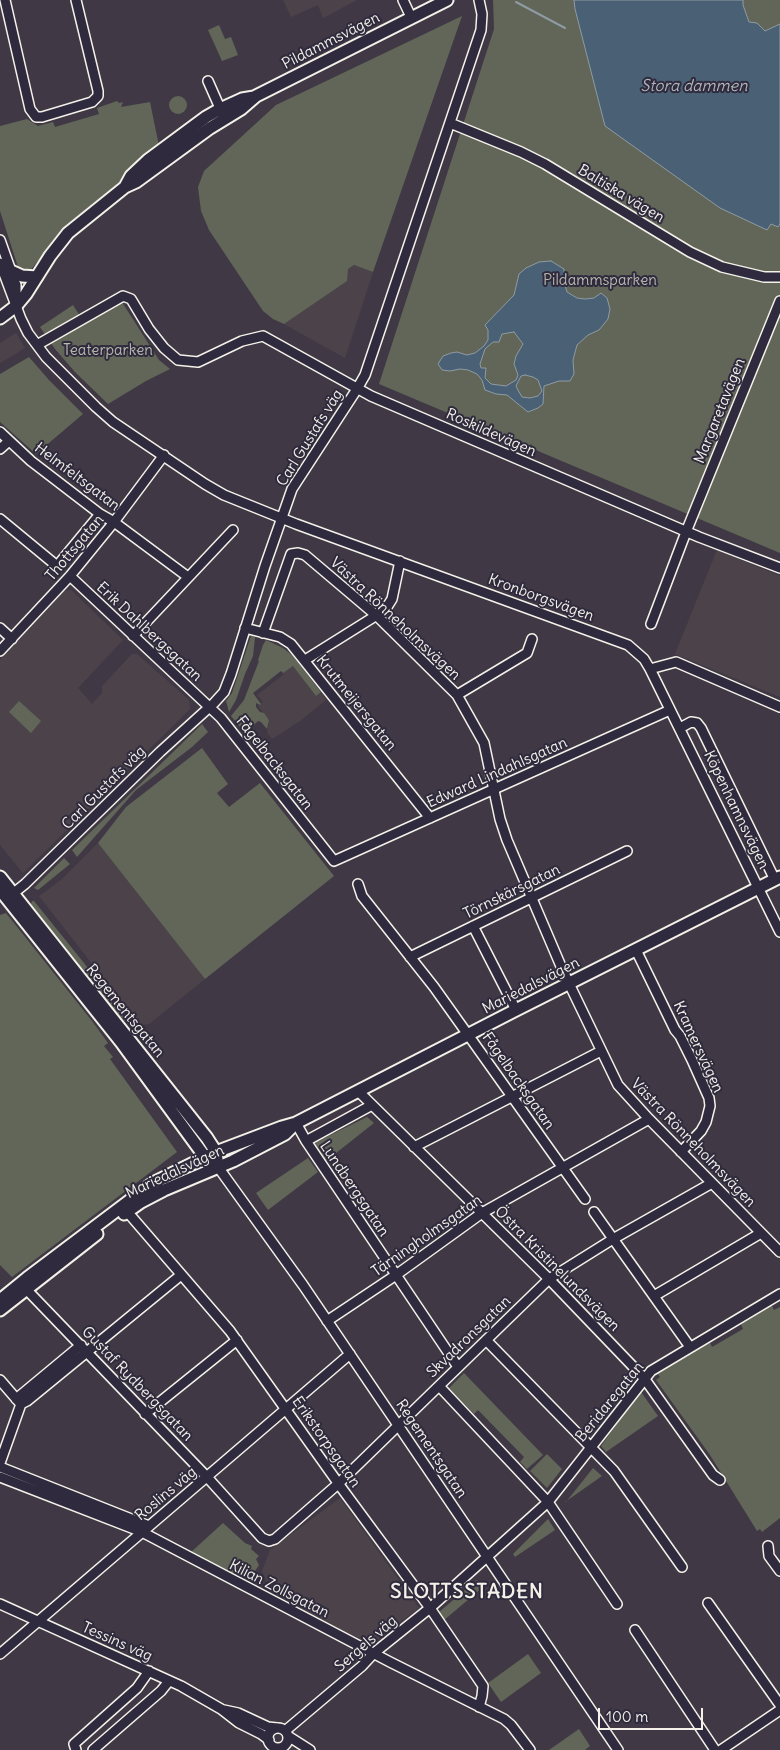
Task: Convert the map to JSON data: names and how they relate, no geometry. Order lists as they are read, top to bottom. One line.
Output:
{"streets":{"main road":["Pildammsvägen","Mariedalsvägen","Regementsgatan"],"street":["Baltiska vägen","Margaretavägen","Roskildevägen","Carl Gustafs väg","Helmfeltsgatan","Thottsgatan","Kronborgsvägen","Västra Rönneholmsvägen","Erik Dahlbergsgatan","Krutmeijersgatan","Fågelbacksgatan","Edward Lindahlsgatan","Köpenhamnsvägen","Törnskärsgatan","Kramersvägen","Lundbergsgatan","Tärningholmsgatan","Östra Kristinelundsvägen","Skvadronsgatan","Gustaf Rydbergsgatan","Beridaregatan","Erikstorpsgatan","Roslins väg","Kilian Zollsgatan","Tessins väg","Sergels väg"]},"crossings":[["Pildammsvägen","Kronborgsvägen"],["Baltiska vägen","Carl Gustafs väg"],["Margaretavägen","Roskildevägen"],["Roskildevägen","Carl Gustafs väg"],["Roskildevägen","Kronborgsvägen"],["Carl Gustafs väg","Kronborgsvägen"],["Carl Gustafs väg","Erik Dahlbergsgatan"],["Carl Gustafs väg","Krutmeijersgatan"],["Carl Gustafs väg","Fågelbacksgatan"],["Carl Gustafs väg","Regementsgatan"],["Helmfeltsgatan","Thottsgatan"],["Thottsgatan","Kronborgsvägen"],["Thottsgatan","Erik Dahlbergsgatan"],["Kronborgsvägen","Köpenhamnsvägen"],["Västra Rönneholmsvägen","Krutmeijersgatan"],["Västra Rönneholmsvägen","Edward Lindahlsgatan"],["Västra Rönneholmsvägen","Törnskärsgatan"],["Västra Rönneholmsvägen","Mariedalsvägen"],["Västra Rönneholmsvägen","Kramersvägen"],["Västra Rönneholmsvägen","Tärningholmsgatan"],["Västra Rönneholmsvägen","Skvadronsgatan"],["Erik Dahlbergsgatan","Fågelbacksgatan"],["Krutmeijersgatan","Edward Lindahlsgatan"],["Fågelbacksgatan","Edward Lindahlsgatan"],["Fågelbacksgatan","Törnskärsgatan"],["Fågelbacksgatan","Mariedalsvägen"],["Fågelbacksgatan","Tärningholmsgatan"],["Edward Lindahlsgatan","Köpenhamnsvägen"],["Köpenhamnsvägen","Mariedalsvägen"],["Mariedalsvägen","Regementsgatan"],["Mariedalsvägen","Kramersvägen"],["Mariedalsvägen","Lundbergsgatan"],["Mariedalsvägen","Östra Kristinelundsvägen"],["Mariedalsvägen","Gustaf Rydbergsgatan"],["Mariedalsvägen","Erikstorpsgatan"],["Regementsgatan","Tärningholmsgatan"],["Regementsgatan","Skvadronsgatan"],["Regementsgatan","Beridaregatan"],["Regementsgatan","Roslins väg"],["Regementsgatan","Sergels väg"],["Lundbergsgatan","Tärningholmsgatan"],["Lundbergsgatan","Skvadronsgatan"],["Tärningholmsgatan","Östra Kristinelundsvägen"],["Östra Kristinelundsvägen","Skvadronsgatan"],["Östra Kristinelundsvägen","Beridaregatan"],["Skvadronsgatan","Gustaf Rydbergsgatan"],["Skvadronsgatan","Erikstorpsgatan"],["Gustaf Rydbergsgatan","Roslins väg"],["Beridaregatan","Sergels väg"],["Erikstorpsgatan","Roslins väg"],["Erikstorpsgatan","Kilian Zollsgatan"],["Erikstorpsgatan","Sergels väg"],["Roslins väg","Kilian Zollsgatan"],["Roslins väg","Tessins väg"],["Kilian Zollsgatan","Sergels väg"],["Tessins väg","Sergels väg"]],"districts":["SLOTTSSTADEN"],"water":["Stora dammen"],"parks":["Pildammsparken","Teaterparken"],"scale_bar":"100 m"}
